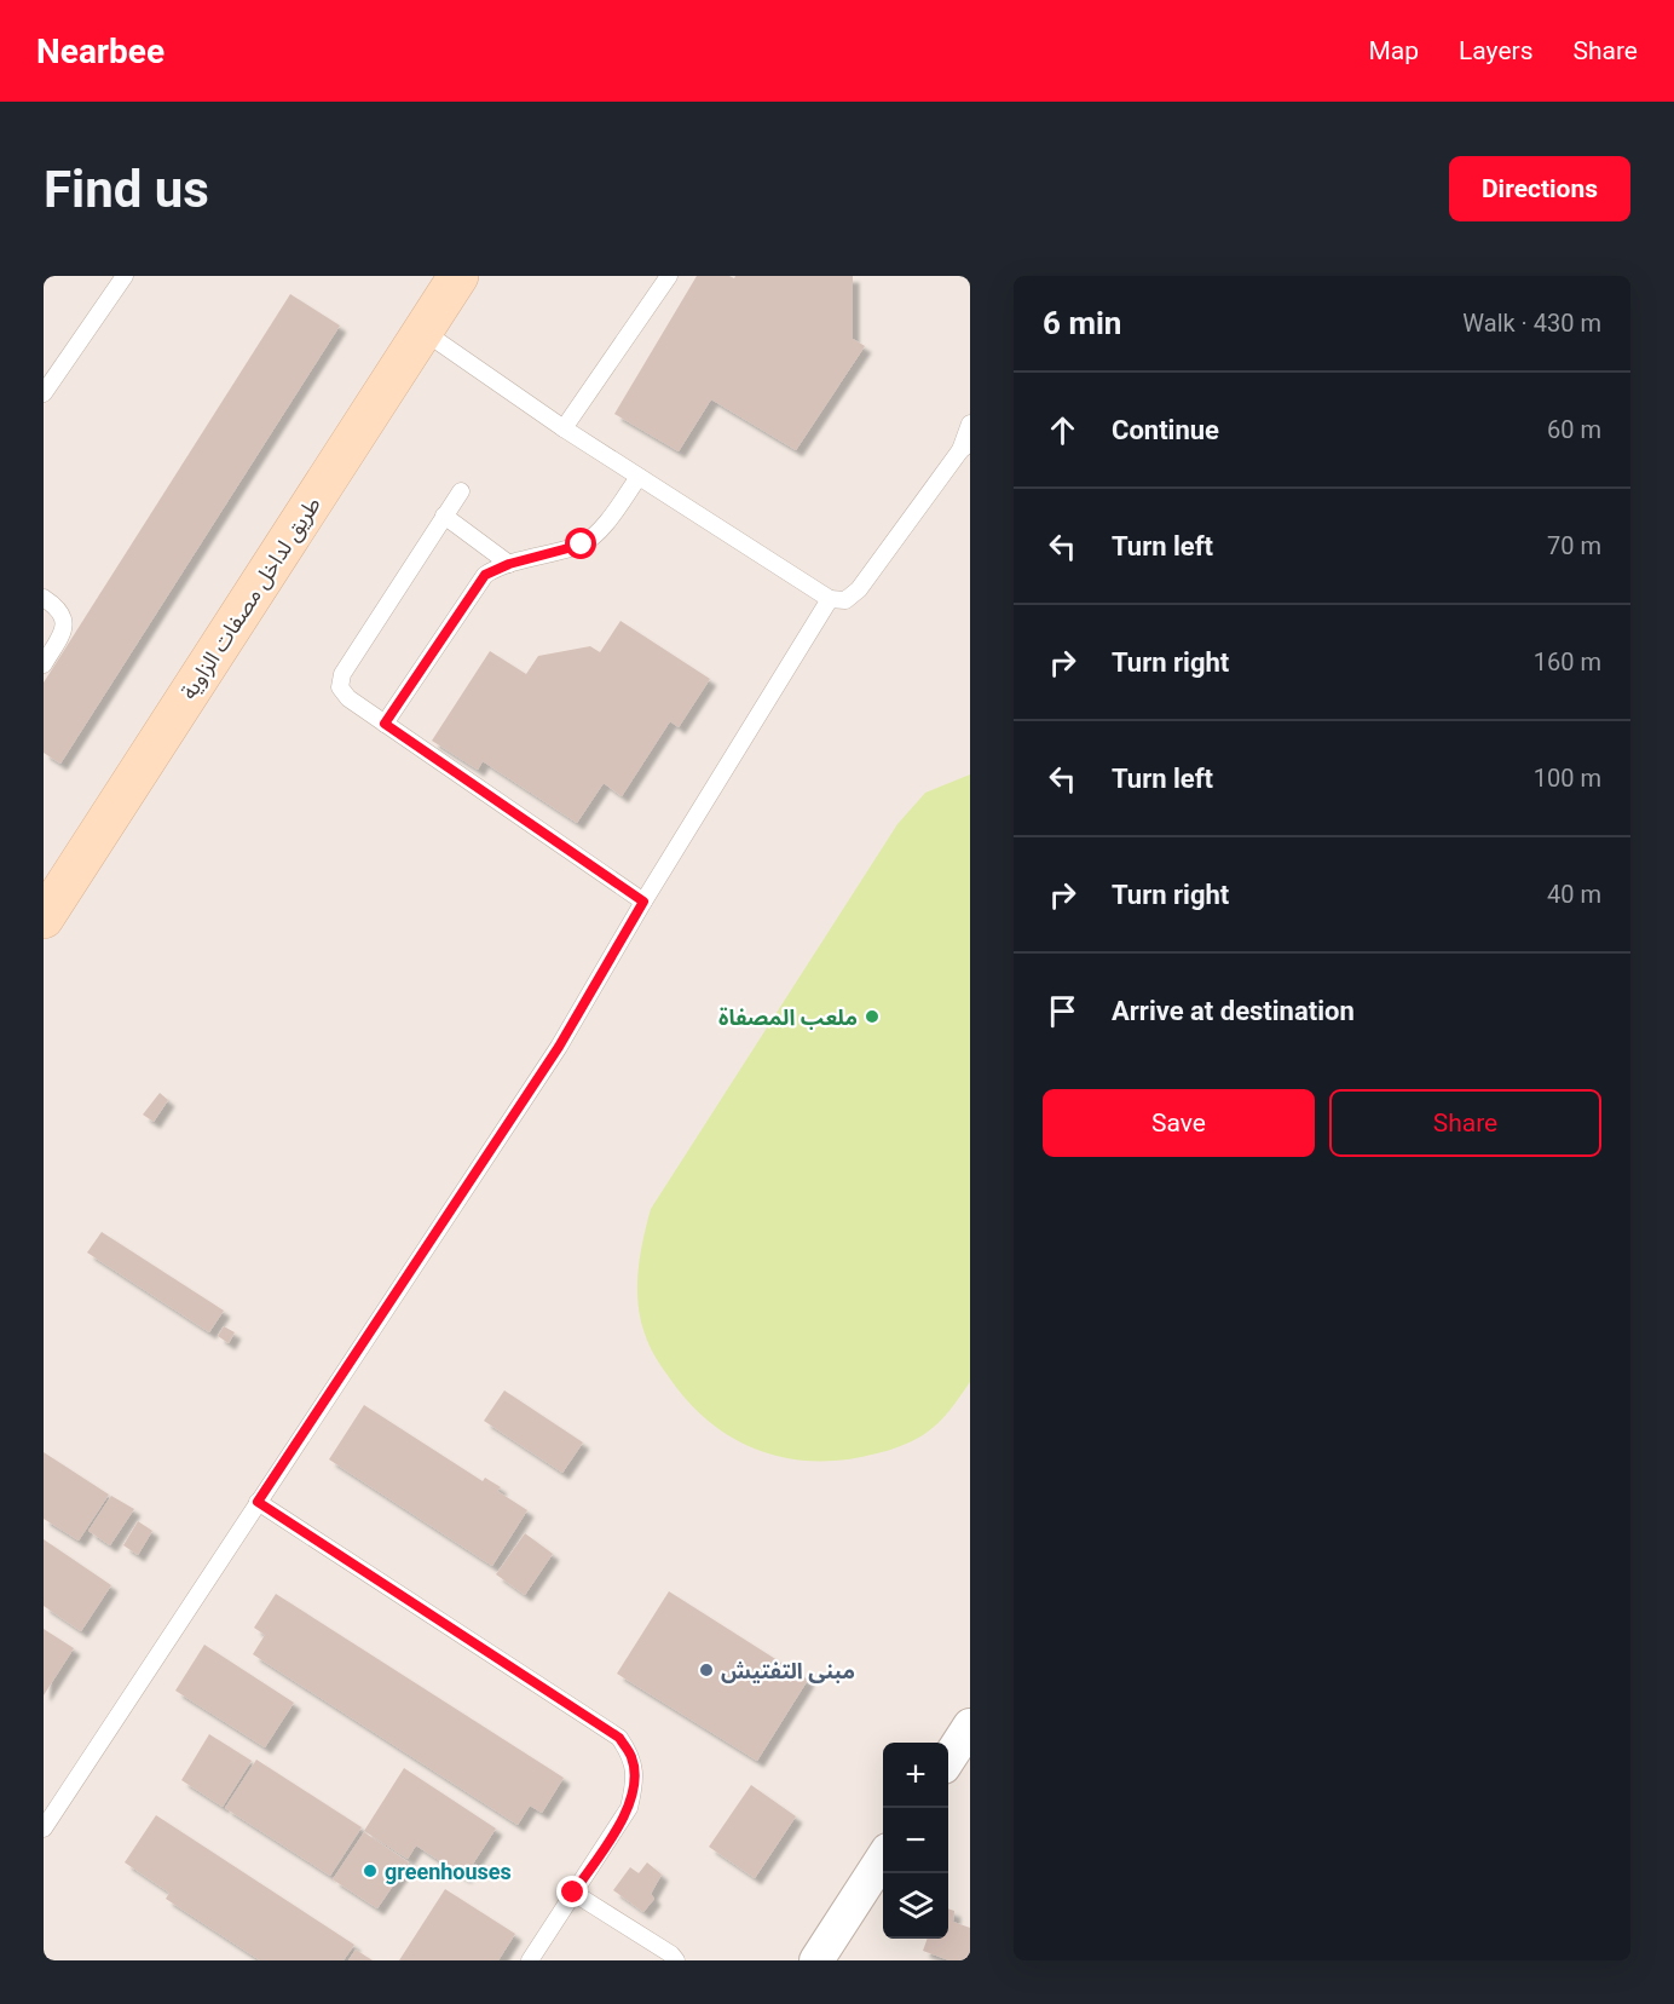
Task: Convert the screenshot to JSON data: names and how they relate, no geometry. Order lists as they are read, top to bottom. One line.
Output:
{"streets":{"street":["طريق لداخل مصفات الزاوية"]},"places":["ملعب المصفاة","مبنى التفتيش","greenhouses"],"page":{"header":"Nearbee","nav":["Map","Layers","Share"],"buttons":["Directions",["Save","Share"]],"title":"Find us","heading":["6 min","Walk · 430 m"],"list":[["Continue","60 m"],["Turn left","70 m"],["Turn right","160 m"],["Turn left","100 m"],["Turn right","40 m"],"Arrive at destination"],"map_buttons":["+","−"]}}
